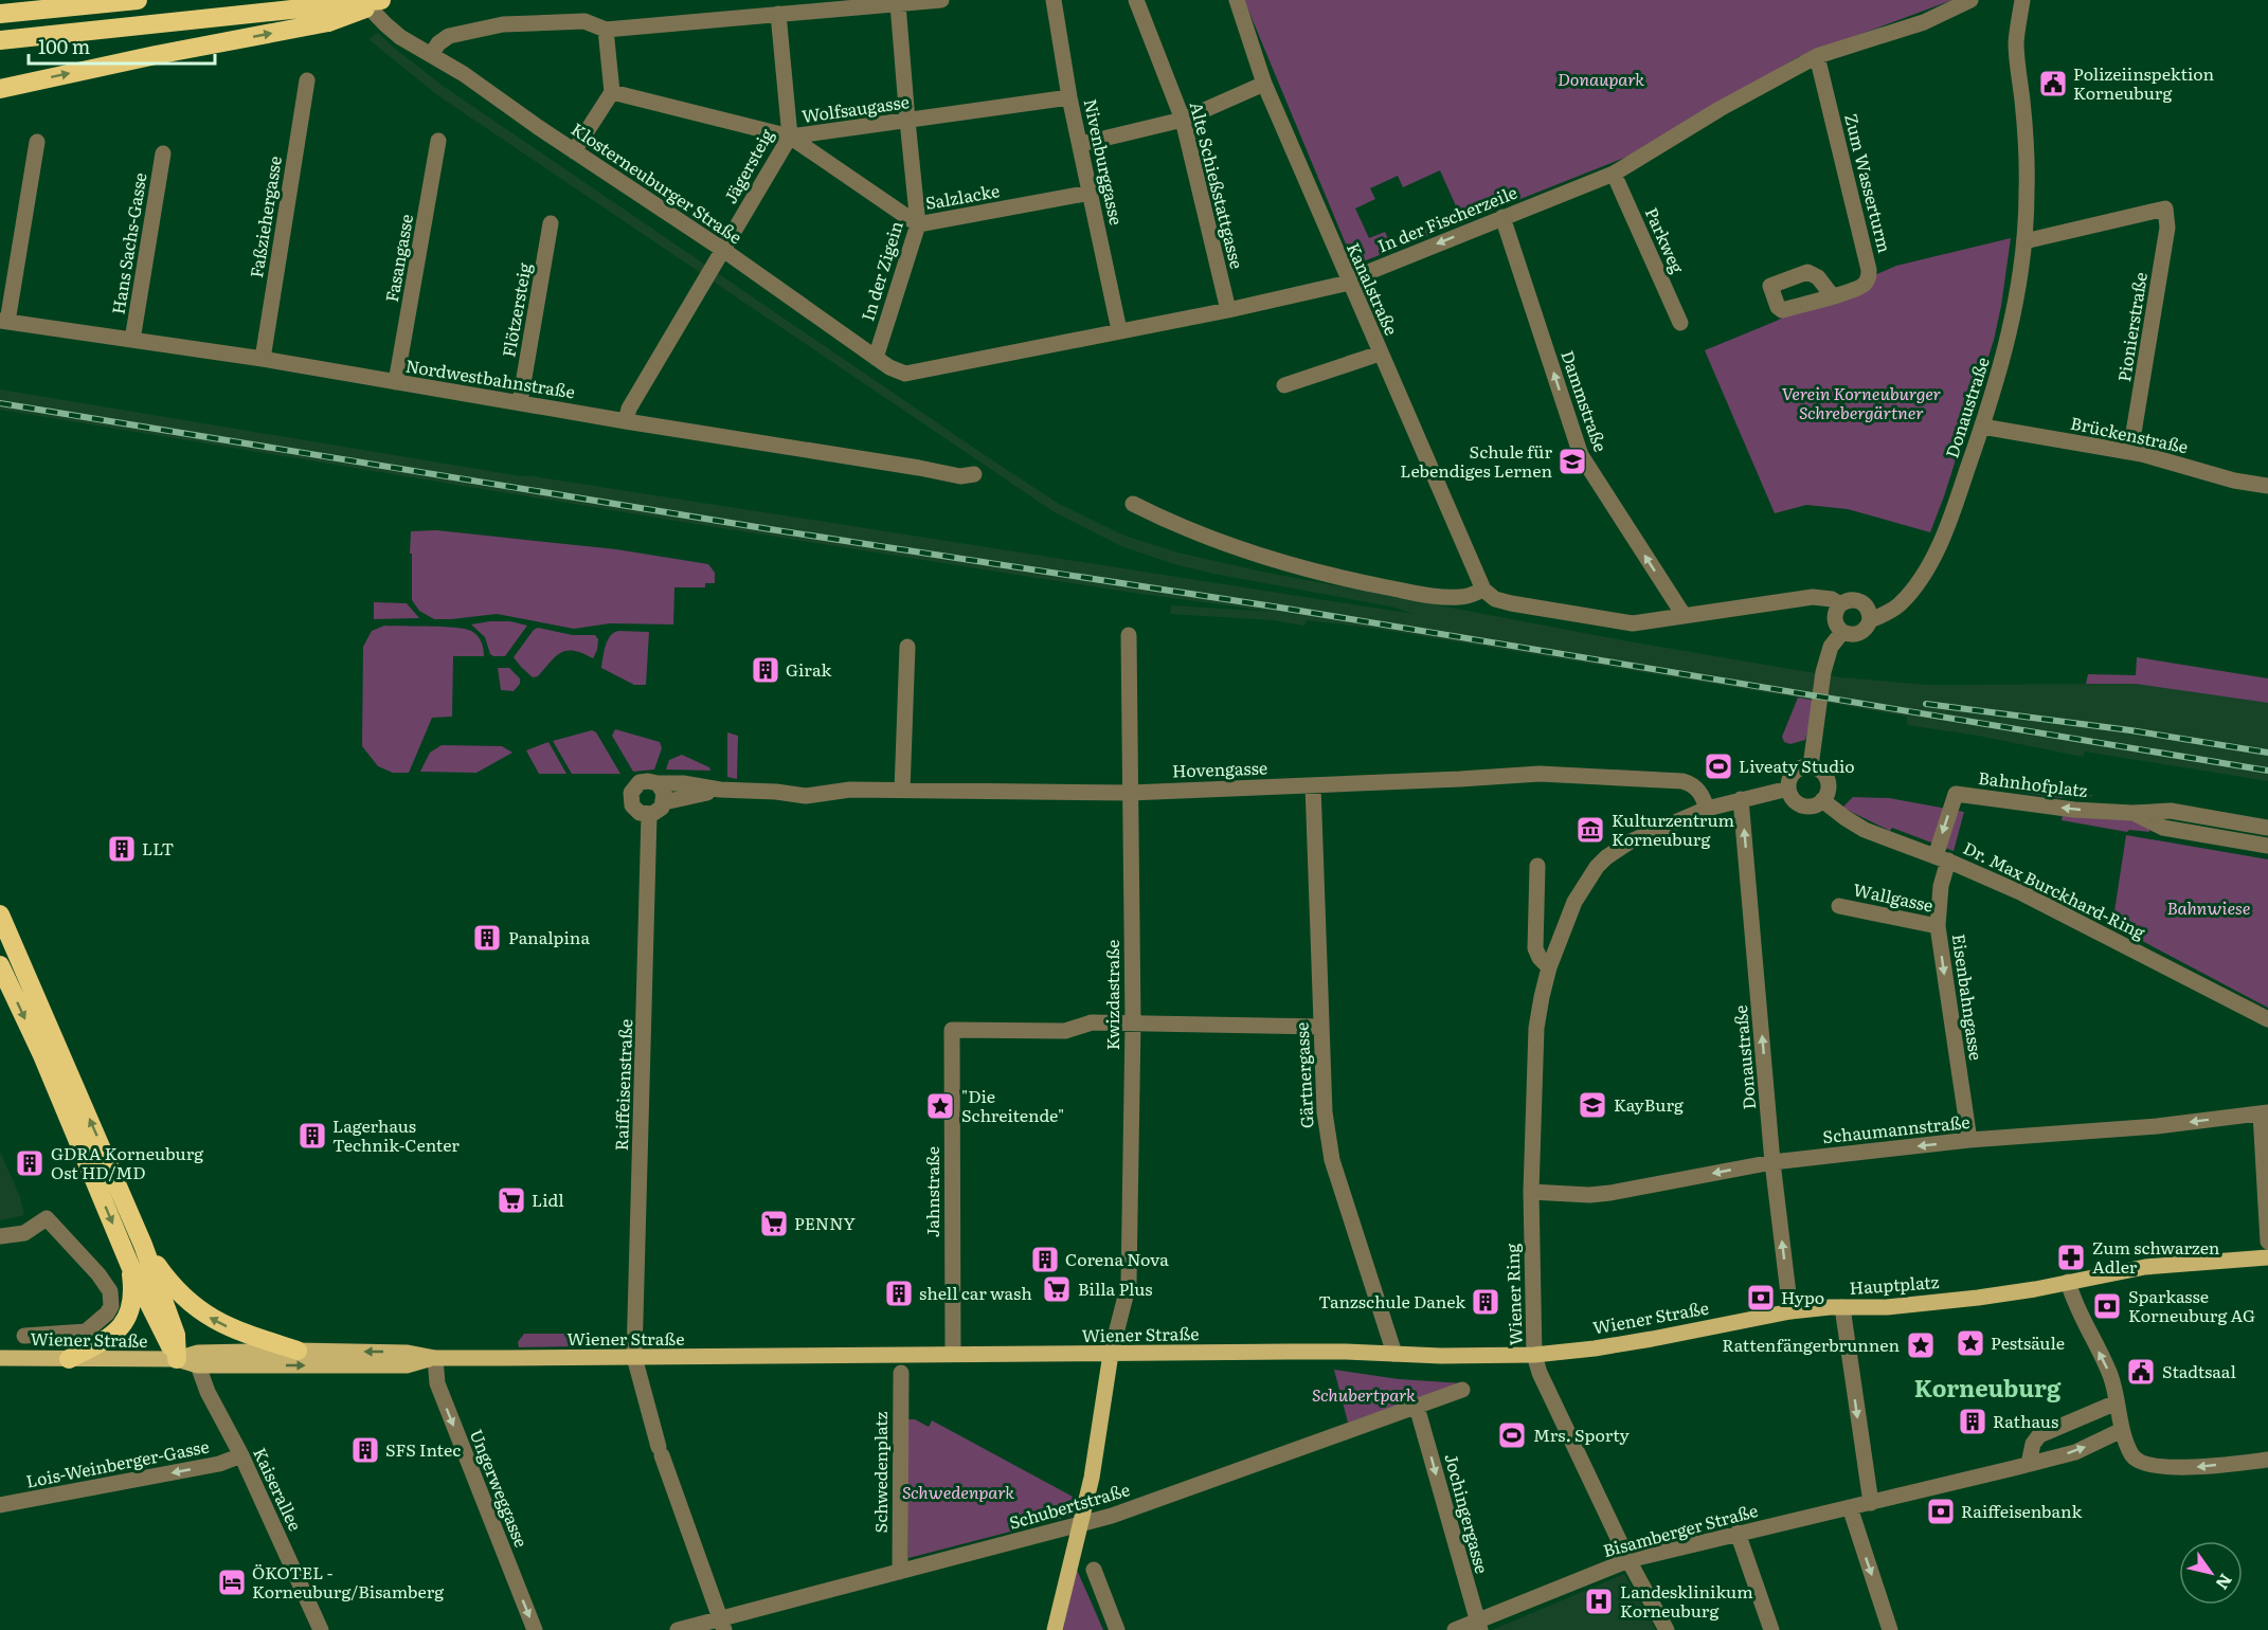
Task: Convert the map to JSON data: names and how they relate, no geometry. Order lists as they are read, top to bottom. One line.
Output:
{"streets":{"main road":["Hauptplatz","Wiener Straße"],"street":["Wolfsaugasse","Nivenburggasse","Jägersteig","Klosterneuburger Straße","Zum Wasserturm","Alte Schießstattgasse","Salzlacke","Faßziehergasse","In der Fischerzeile","Parkweg","Hans Sachs-Gasse","Fasangasse","In der Zigein","Kanalstraße","Flötzersteig","Pionierstraße","Nordwestbahnstraße","Dammstraße","Donaustraße","Brückenstraße","Hovengasse","Bahnhofplatz","Dr. Max Burckhard-Ring","Wallgasse","Kwizdastraße","Eisenbahngasse","Gärtnergasse","Raiffeisenstraße","Schaumannstraße","Jahnstraße","Wiener Ring","Lois-Weinberger-Gasse","Schwedenplatz","Ungerweggasse","Kaiserallee","Schubertstraße","Jochingergasse","Bisamberger Straße"]},"crossings":[["Wolfsaugasse","Nivenburggasse"],["Wolfsaugasse","Jägersteig"],["Wolfsaugasse","Salzlacke"],["Wolfsaugasse","In der Zigein"],["Nivenburggasse","Salzlacke"],["Nivenburggasse","In der Fischerzeile"],["Jägersteig","Klosterneuburger Straße"],["Jägersteig","Salzlacke"],["Jägersteig","Nordwestbahnstraße"],["Klosterneuburger Straße","In der Fischerzeile"],["Klosterneuburger Straße","In der Zigein"],["Zum Wasserturm","In der Fischerzeile"],["Alte Schießstattgasse","In der Fischerzeile"],["Salzlacke","In der Zigein"],["Faßziehergasse","Nordwestbahnstraße"],["In der Fischerzeile","Parkweg"],["In der Fischerzeile","Kanalstraße"],["In der Fischerzeile","Dammstraße"],["Hans Sachs-Gasse","Nordwestbahnstraße"],["Fasangasse","Nordwestbahnstraße"],["Flötzersteig","Nordwestbahnstraße"],["Pionierstraße","Donaustraße"],["Pionierstraße","Brückenstraße"],["Donaustraße","Brückenstraße"],["Donaustraße","Schaumannstraße"],["Donaustraße","Wiener Straße"],["Hovengasse","Kwizdastraße"],["Hovengasse","Gärtnergasse"],["Hovengasse","Raiffeisenstraße"],["Bahnhofplatz","Dr. Max Burckhard-Ring"],["Bahnhofplatz","Eisenbahngasse"],["Dr. Max Burckhard-Ring","Eisenbahngasse"],["Wallgasse","Eisenbahngasse"],["Kwizdastraße","Jahnstraße"],["Kwizdastraße","Wiener Straße"],["Eisenbahngasse","Schaumannstraße"],["Gärtnergasse","Wiener Straße"],["Raiffeisenstraße","Wiener Straße"],["Raiffeisenstraße","Schubertstraße"],["Schaumannstraße","Wiener Ring"],["Jahnstraße","Wiener Straße"],["Hauptplatz","Wiener Straße"],["Wiener Ring","Wiener Straße"],["Wiener Ring","Bisamberger Straße"],["Wiener Straße","Ungerweggasse"],["Wiener Straße","Kaiserallee"],["Lois-Weinberger-Gasse","Kaiserallee"],["Schwedenplatz","Schubertstraße"],["Schubertstraße","Jochingergasse"],["Jochingergasse","Bisamberger Straße"]],"one_way":["Dammstraße","Donaustraße","Bahnhofplatz","Eisenbahngasse","Schaumannstraße","Lois-Weinberger-Gasse","Ungerweggasse","Jochingergasse"],"districts":["Korneuburg"],"parks":["Donaupark","Verein Korneuburger Schrebergärtner","Bahnwiese","Schubertpark","Schwedenpark"],"places":{"public building":["Polizeiinspektion Korneuburg","Stadtsaal"],"school or university":["Schule für Lebendiges Lernen","KayBurg"],"building":["Girak","LLT","Panalpina","Lagerhaus Technik-Center","GDRA Korneuburg Ost HD/MD","Corena Nova","shell car wash","Tanzschule Danek","Rathaus","SFS Intec"],"sports":["Liveaty Studio","Mrs. Sporty"],"museum":["Kulturzentrum Korneuburg"],"place":["\"Die Schreitende\"","Pestsäule","Rattenfängerbrunnen"],"supermarket":["Lidl","PENNY","Billa Plus"],"pharmacy":["Zum schwarzen Adler"],"bank":["Hypo","Sparkasse Korneuburg AG","Raiffeisenbank"],"hotel":["ÖKOTEL - Korneuburg/Bisamberg"],"hospital":["Landesklinikum Korneuburg"]},"scale_bar":"100 m","north":"bottom right"}
